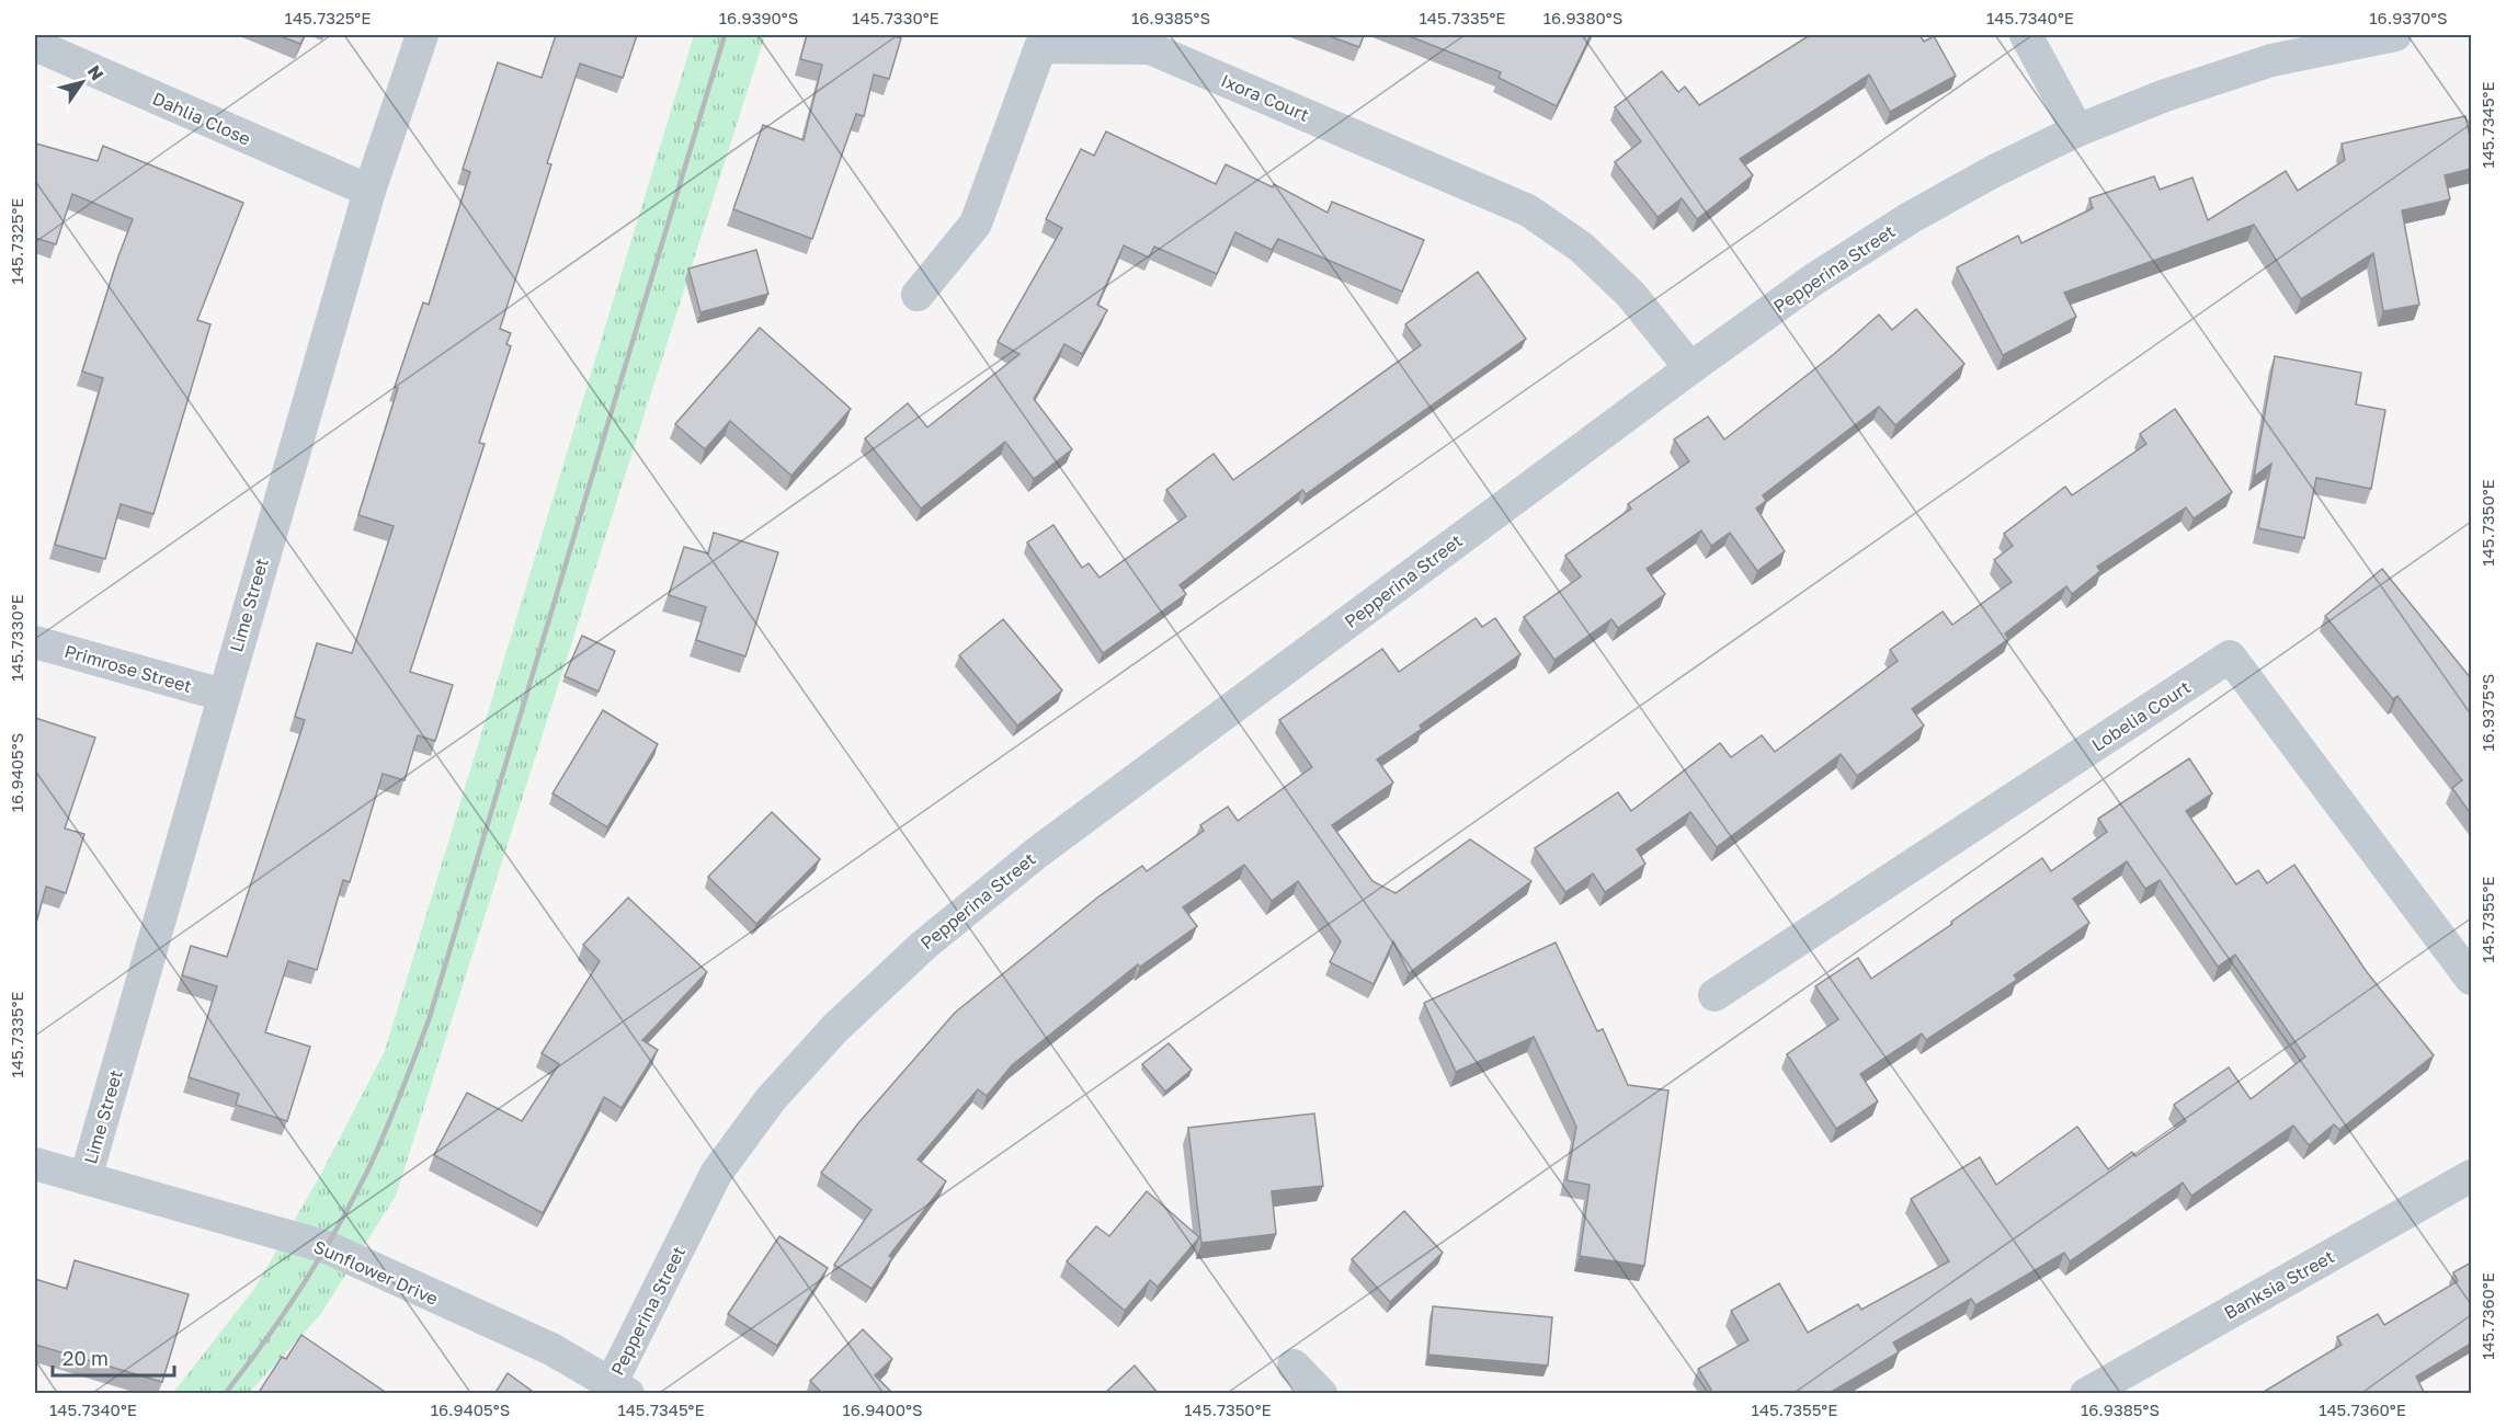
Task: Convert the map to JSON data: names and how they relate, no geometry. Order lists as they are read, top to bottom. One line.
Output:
{"streets":{"street":["Ixora Court","Dahlia Close","Pepperina Street","Lime Street","Primrose Street","Lobelia Court","Sunflower Drive","Banksia Street"]},"crossings":[["Ixora Court","Pepperina Street"],["Dahlia Close","Lime Street"],["Pepperina Street","Sunflower Drive"],["Lime Street","Primrose Street"],["Lime Street","Sunflower Drive"]],"scale_bar":"20 m","north":"top right","coordinates":["145.7325°E","16.9390°S","145.7330°E","16.9385°S","145.7335°E","16.9380°S","145.7340°E","16.9370°S","145.7345°E","145.7350°E","16.9375°S","16.9405°S","145.7355°E","145.7360°E","16.9400°S"]}
